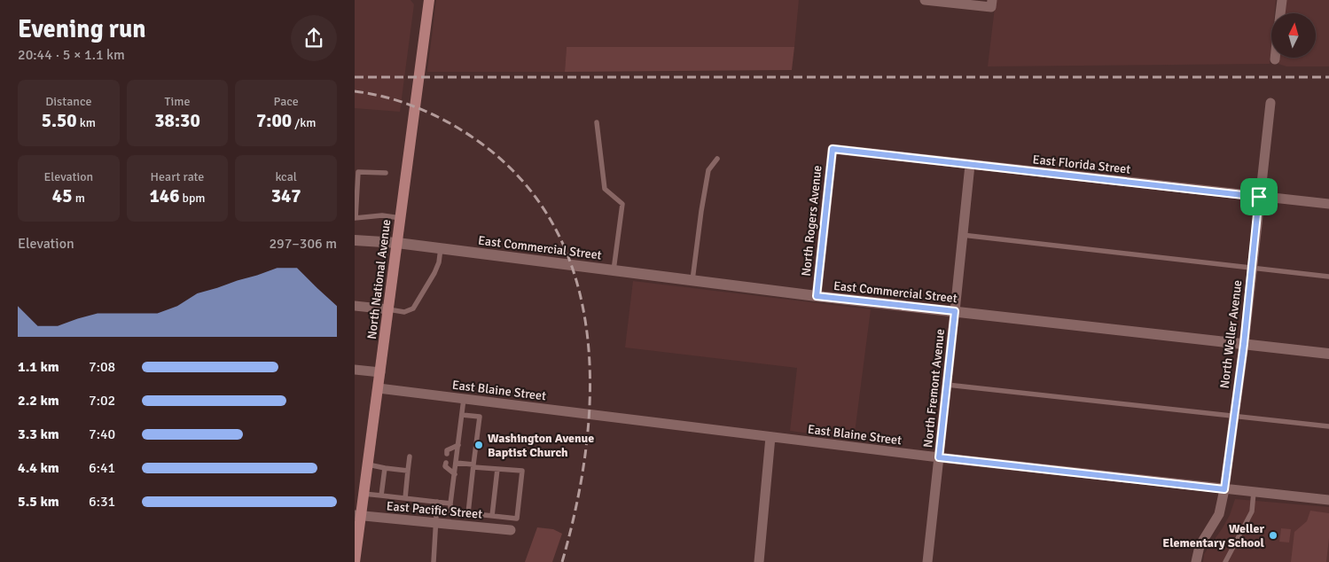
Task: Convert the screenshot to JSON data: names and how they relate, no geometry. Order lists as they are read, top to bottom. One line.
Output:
{"streets":{"main road":["North National Avenue"],"street":["East Florida Street","North Rogers Avenue","East Commercial Street","North Weller Avenue","North Fremont Avenue","East Blaine Street","East Pacific Street"]},"crossings":[["East Florida Street","North Rogers Avenue"],["East Florida Street","North Weller Avenue"],["East Florida Street","North Fremont Avenue"],["North Rogers Avenue","East Commercial Street"],["East Commercial Street","North National Avenue"],["East Commercial Street","North Weller Avenue"],["East Commercial Street","North Fremont Avenue"],["North National Avenue","East Blaine Street"],["North National Avenue","East Pacific Street"],["North Weller Avenue","East Blaine Street"],["North Fremont Avenue","East Blaine Street"]],"places":["Washington Avenue Baptist Church","Weller Elementary School"],"north":"top","page":{"heading":["Evening run","20:44 · 5 × 1.1 km"],"stats":[["Distance","5.50 km"],["Time","38:30"],["Pace","7:00 /km"],["Elevation","45 m"],["Heart rate","146 bpm"],["kcal","347"]],"chart":["Elevation","297–306 m"],"list":[{"name":"1.1 km","note":"7:08"},{"name":"2.2 km","note":"7:02"},{"name":"3.3 km","note":"7:40"},{"name":"4.4 km","note":"6:41"},{"name":"5.5 km","note":"6:31"}]}}
